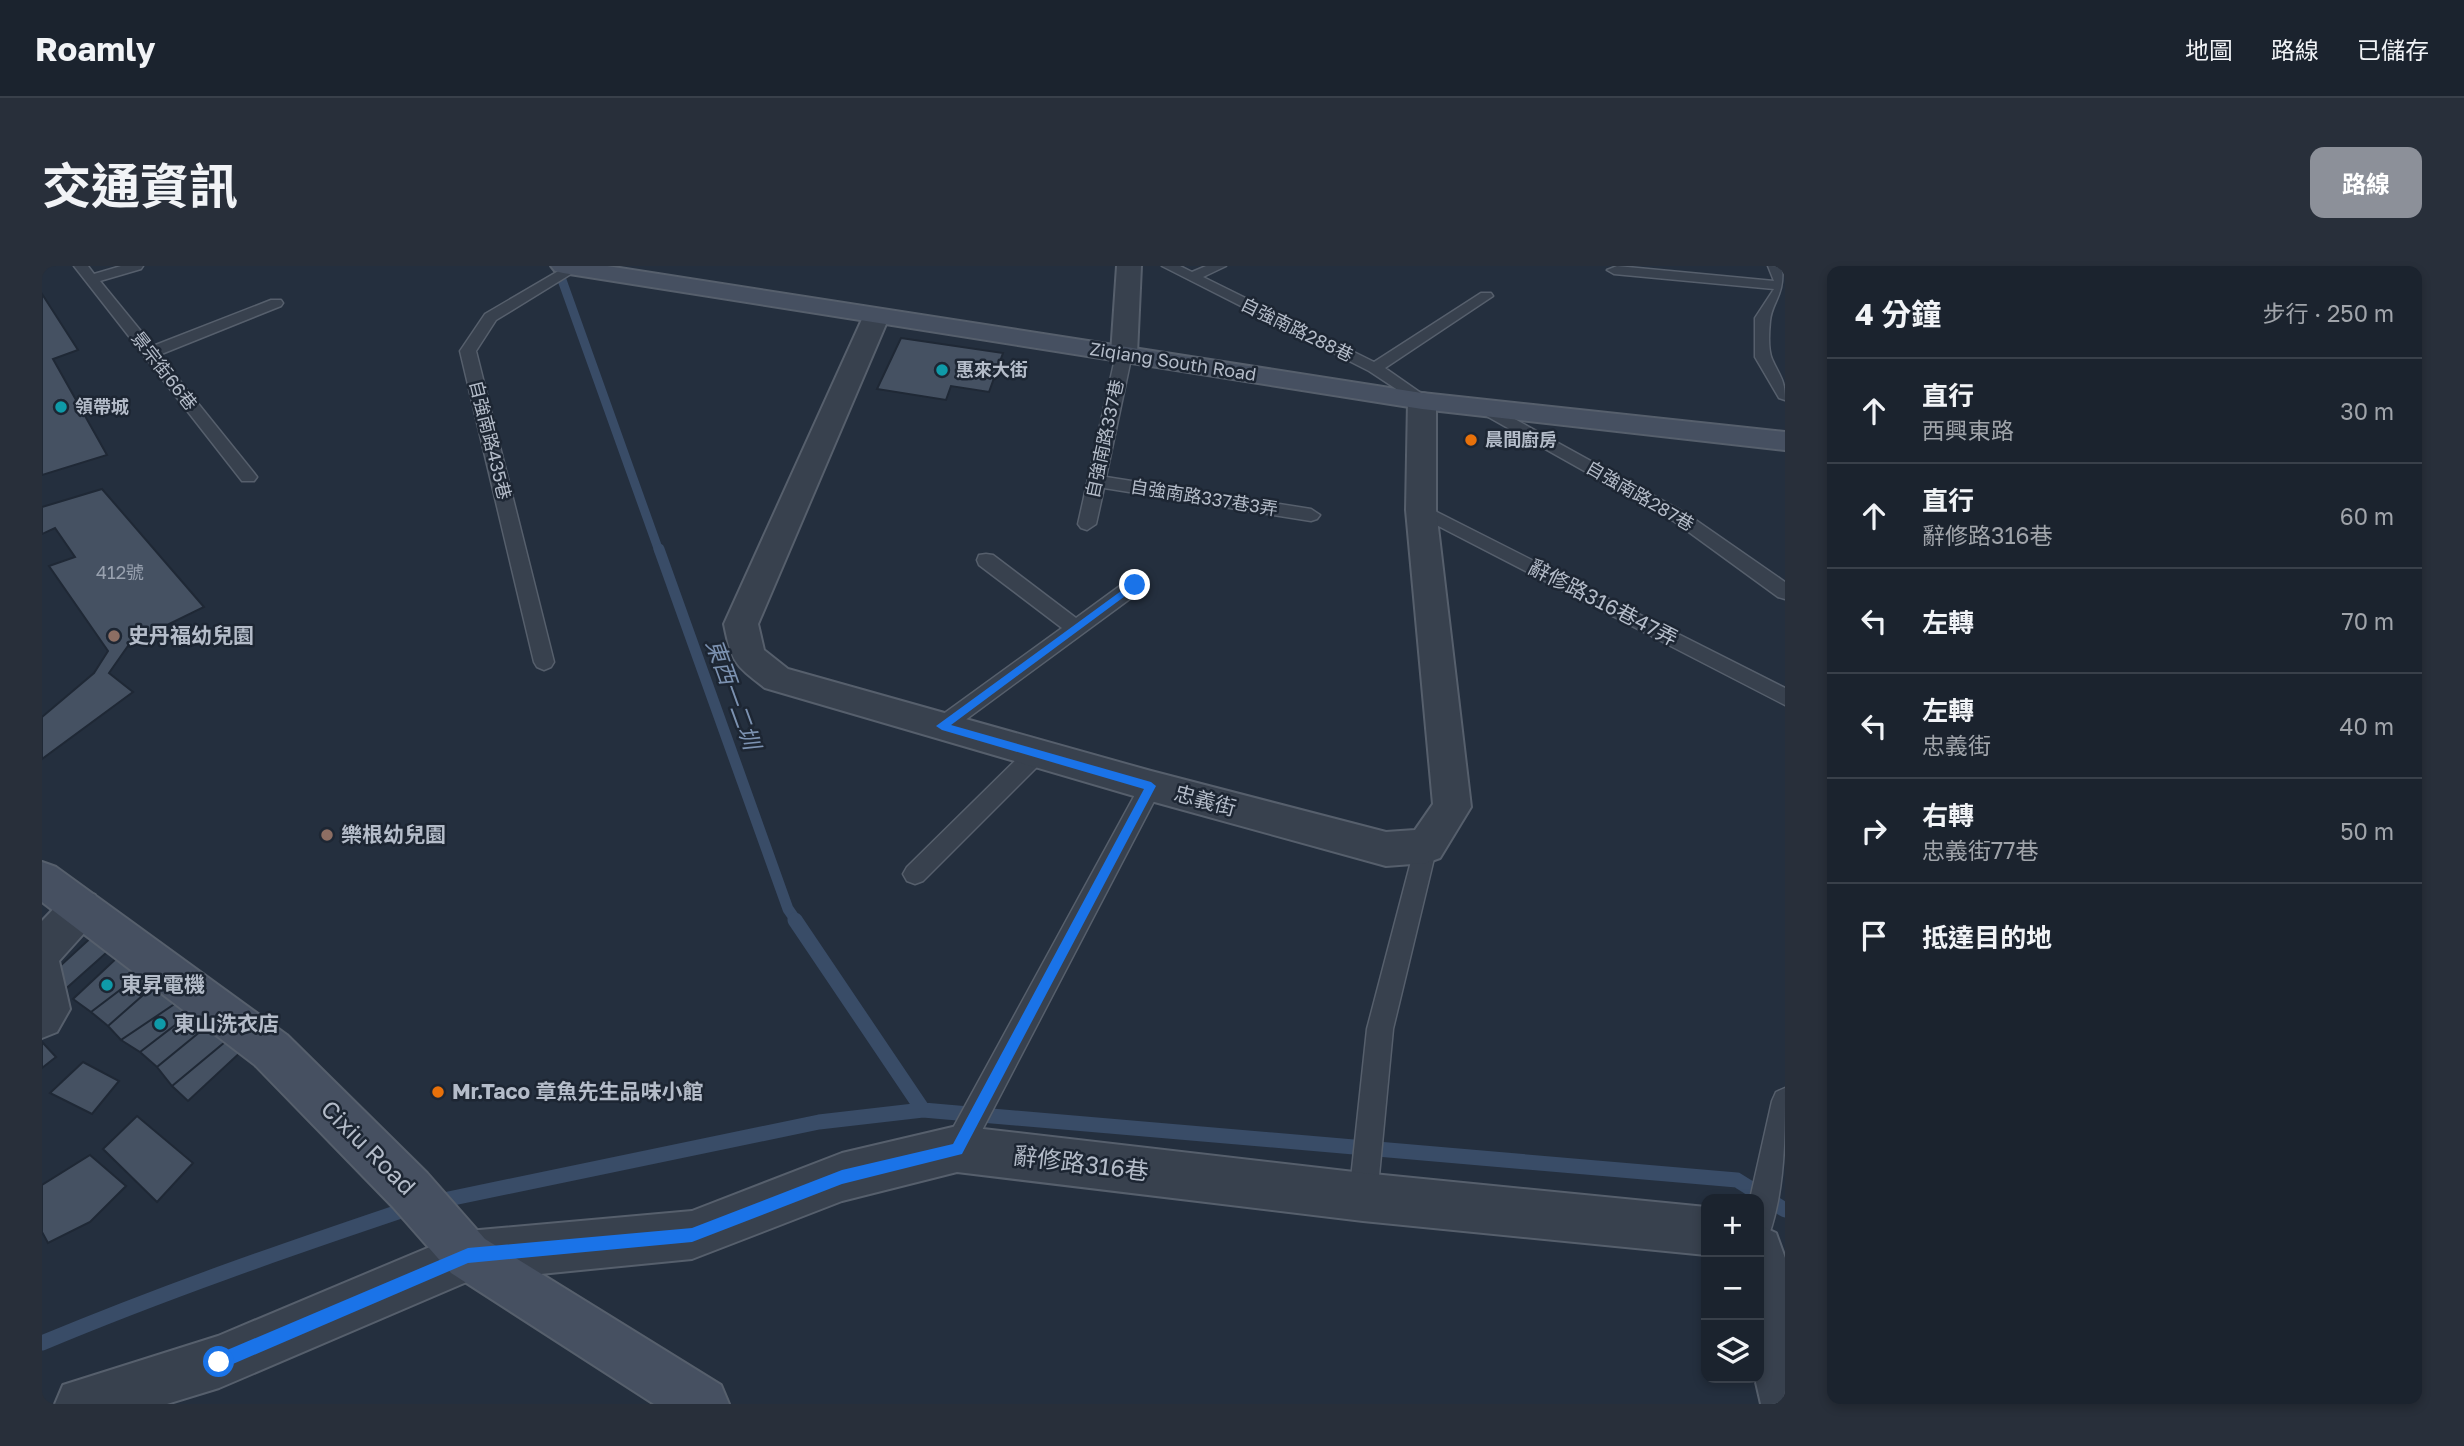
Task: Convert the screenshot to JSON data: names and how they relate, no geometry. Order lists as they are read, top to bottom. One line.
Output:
{"streets":{"street":["Ziqiang South Road","忠義街","Cixiu Road","辭修路316巷"],"lane":["自強南路288巷","景宗街66巷","自強南路337巷","自強南路435巷","自強南路287巷","自強南路337巷3弄","辭修路316巷47弄"]},"crossings":[["自強南路288巷","Ziqiang South Road"],["Ziqiang South Road","自強南路337巷"],["Ziqiang South Road","自強南路435巷"],["Ziqiang South Road","自強南路287巷"],["Ziqiang South Road","忠義街"],["自強南路337巷","自強南路337巷3弄"],["Cixiu Road","辭修路316巷"]],"water":["東西一二圳"],"places":["惠來大街","領帶城","晨間廚房","史丹福幼兒園","樂根幼兒園","東昇電機","東山洗衣店","Mr.Taco 章魚先生品味小館"],"house_numbers":["412號"],"page":{"header":"Roamly","nav":["地圖","路線","已儲存"],"title":"交通資訊","buttons":"路線","heading":["4 分鐘","步行 · 250 m"],"list":[["直行","西興東路","30 m"],["直行","辭修路316巷","60 m"],["左轉","70 m"],["左轉","忠義街","40 m"],["右轉","忠義街77巷","50 m"],"抵達目的地"],"map_buttons":["+","−"]}}
